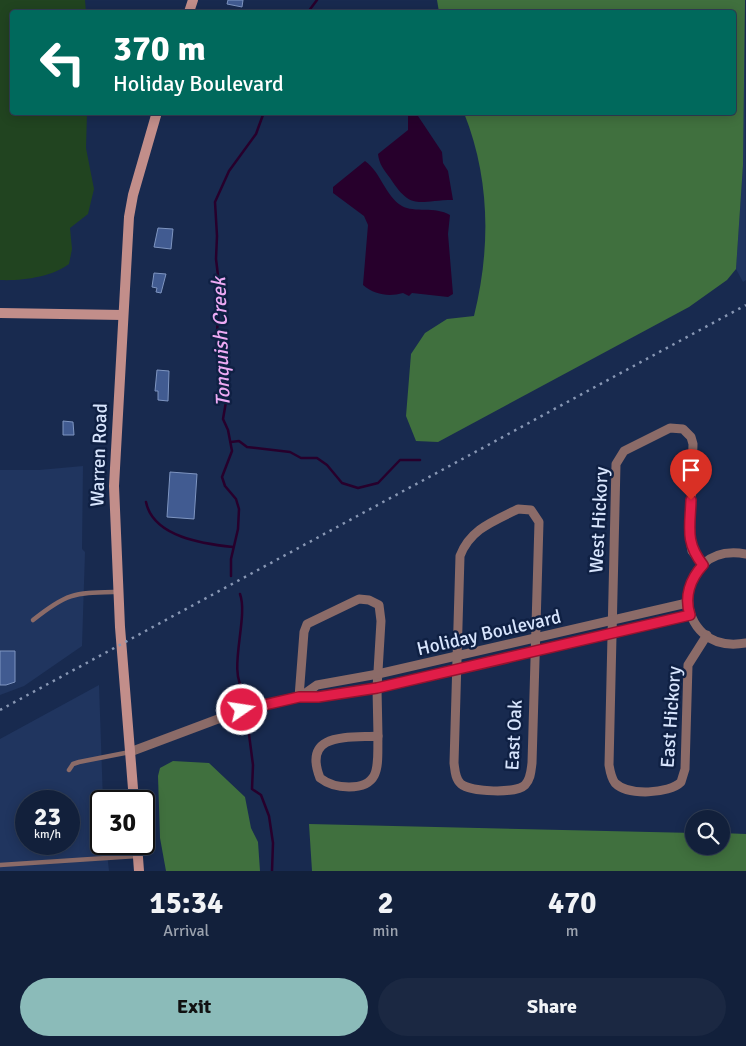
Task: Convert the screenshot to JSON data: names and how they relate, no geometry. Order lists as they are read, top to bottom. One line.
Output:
{"streets":{"main road":["Warren Road"],"street":["West Hickory","Holiday Boulevard","East Hickory","East Oak"]},"crossings":[["Warren Road","Holiday Boulevard"],["West Hickory","Holiday Boulevard"],["West Hickory","East Hickory"],["Holiday Boulevard","East Hickory"],["Holiday Boulevard","East Oak"]],"water":["Tonquish Creek"],"page":{"turn":["370 m","Holiday Boulevard"],"speed":"23 km/h","limit":"30","eta":["15:34","Arrival","2","min","470","m"],"buttons":["Exit","Share"]}}
